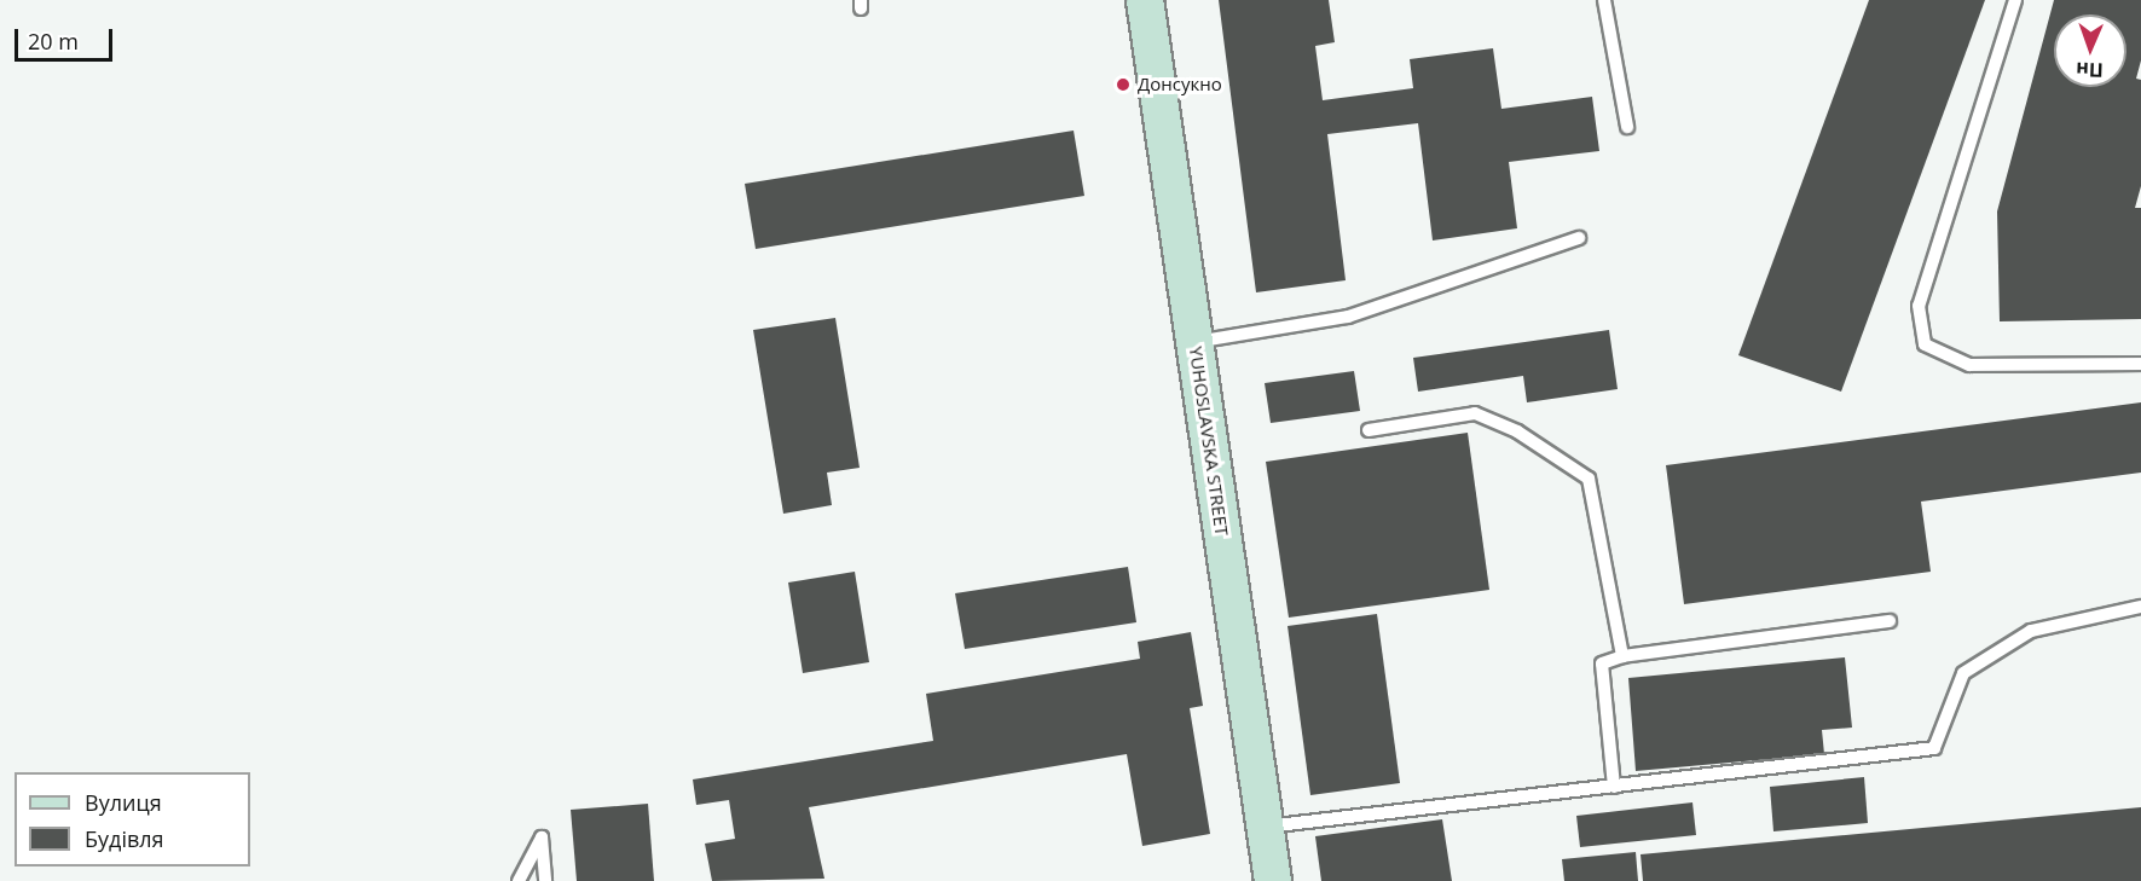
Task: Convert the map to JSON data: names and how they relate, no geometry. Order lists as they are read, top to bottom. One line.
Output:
{"streets":{"main road":["YUHOSLAVSKA STREET"]},"places":["Донсукно"],"legend":["Вулиця","Будівля"],"scale_bar":"20 m","north":"bottom"}
